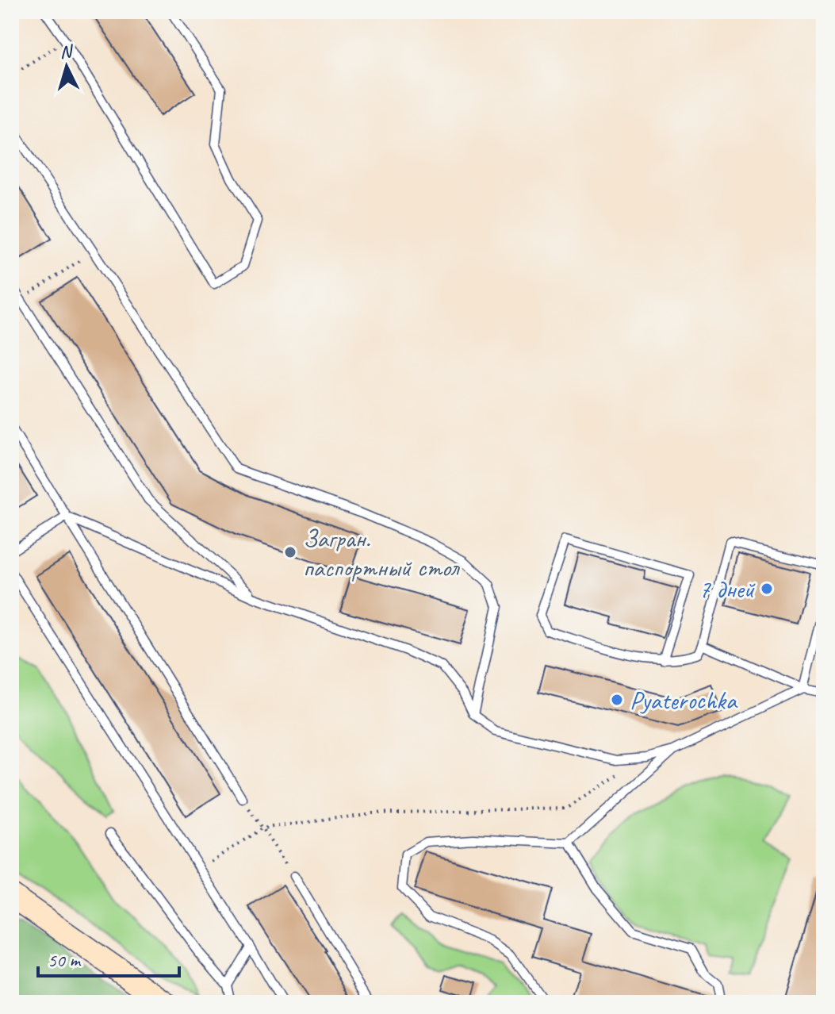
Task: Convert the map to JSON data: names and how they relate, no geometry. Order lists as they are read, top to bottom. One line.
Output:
{"places":["Загран. паспортный стол","7 дней","Pyaterochka"],"scale_bar":"50 m","north":"top"}
